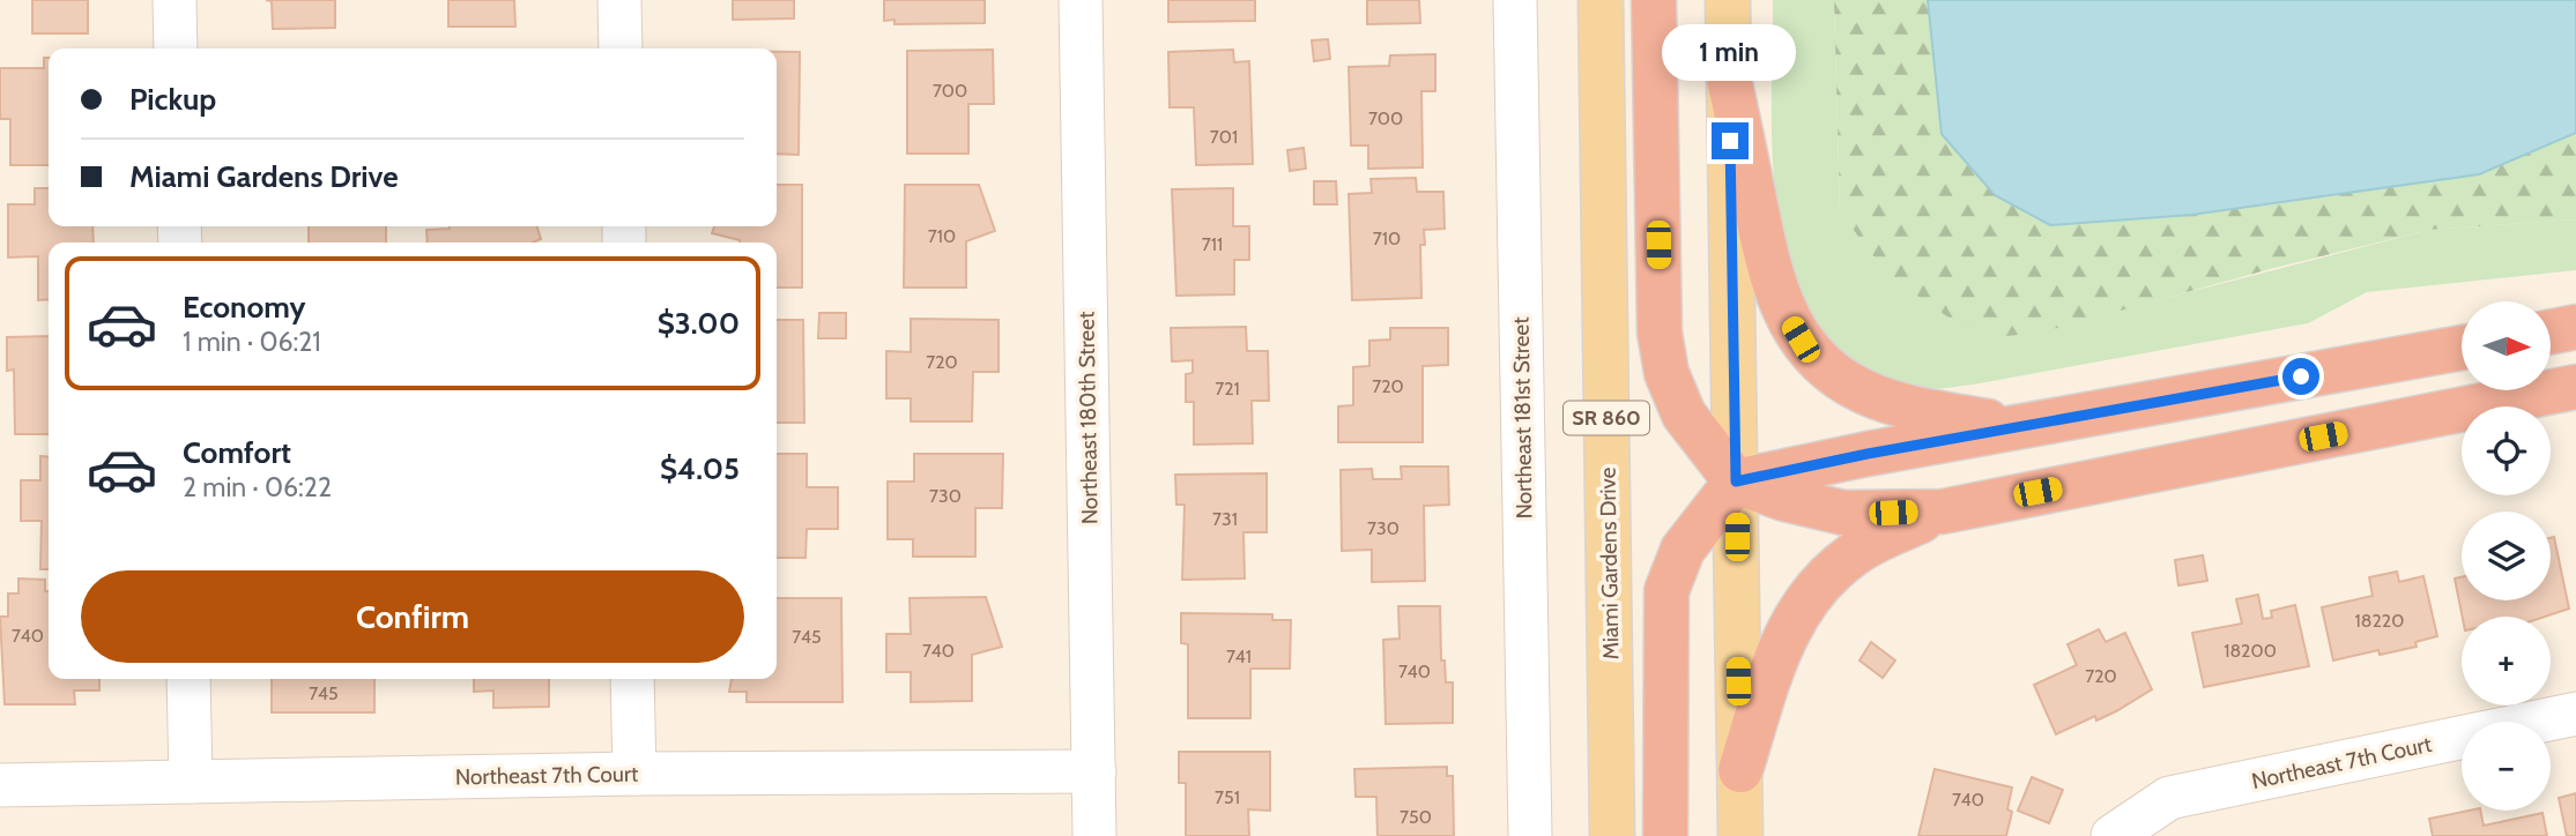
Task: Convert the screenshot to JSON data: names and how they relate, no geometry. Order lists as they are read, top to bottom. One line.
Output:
{"streets":{"main road":["SR 860","Miami Gardens Drive"],"street":["Northeast 180th Street","Northeast 181st Street","Northeast 7th Court"]},"crossings":[["Northeast 180th Street","Northeast 7th Court"]],"house_numbers":["700","700","701","710","710","711","720","720","721","730","731","730","18220","740","745","740","18200","741","740","720","745","751","740","750"],"north":"right","page":{"bubble":"1 min","banner":["Pickup","Miami Gardens Drive"],"list":[{"name":"Economy","note":"1 min · 06:21","value":"$3.00"},{"name":"Comfort","note":"2 min · 06:22","value":"$4.05"}],"map_buttons":["+","−"],"buttons":"Confirm"}}
